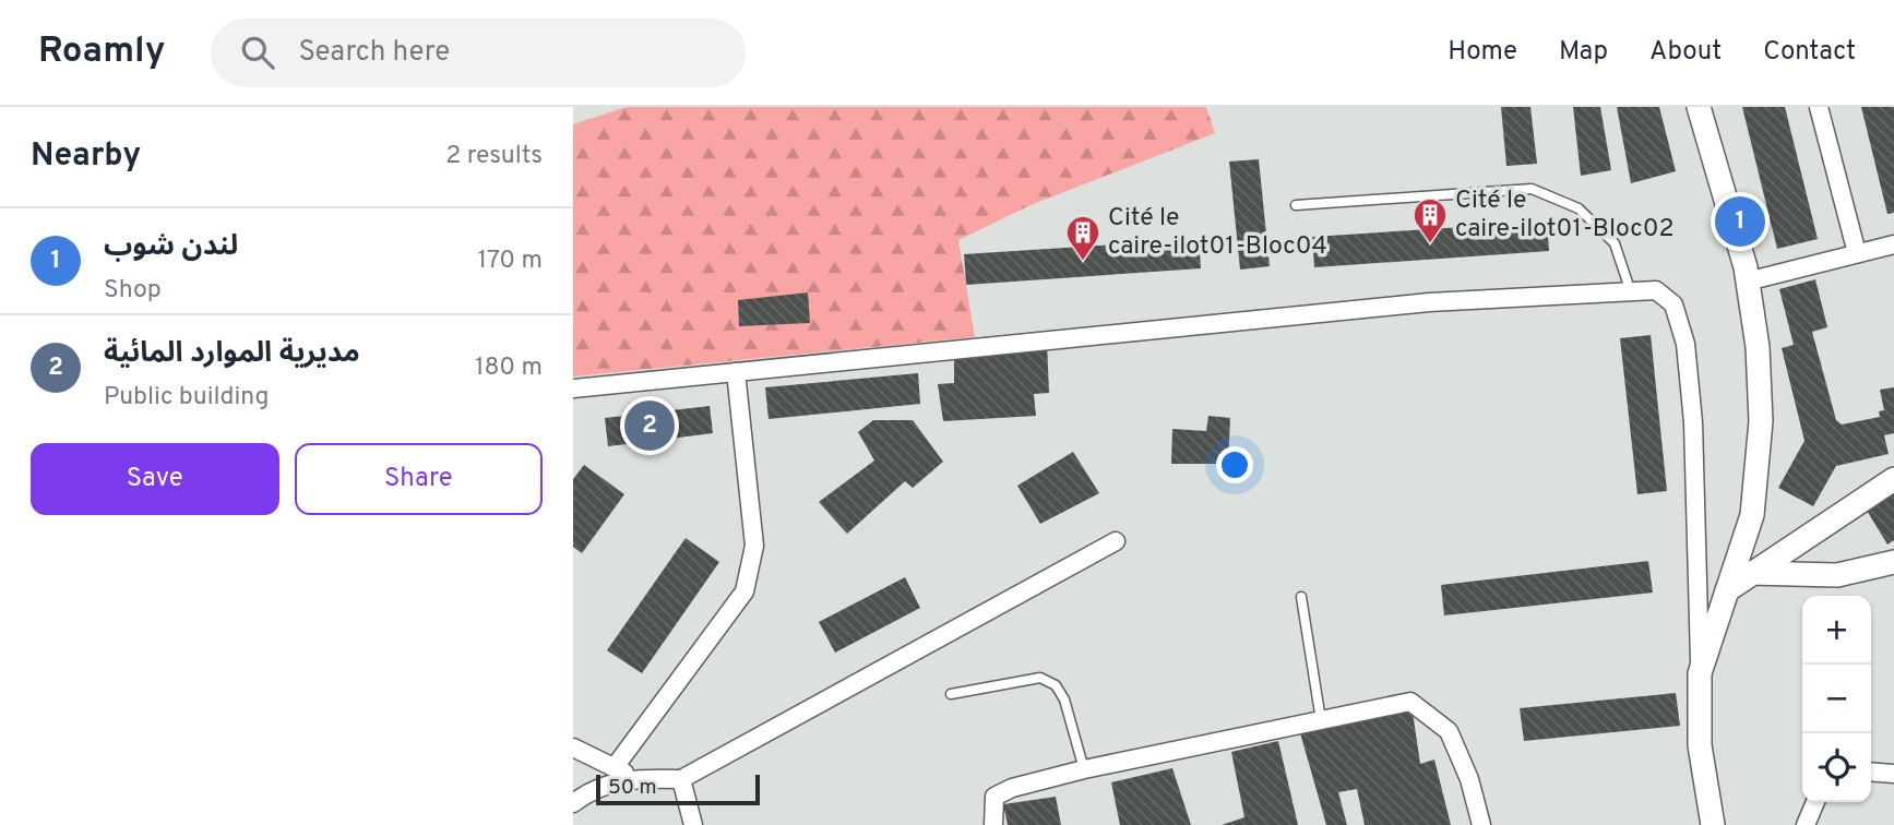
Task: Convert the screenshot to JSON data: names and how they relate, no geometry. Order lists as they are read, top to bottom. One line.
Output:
{"places":{"building":["Cité le caire-ilot01-Bloc02","Cité le caire-ilot01-Bloc04"]},"scale_bar":"50 m","page":{"header":"Roamly","search":"Search here","nav":["Home","Map","About","Contact"],"heading":["Nearby","2 results"],"pins":["1","2"],"list":[{"mark":"1","name":"لندن شوب","note":"Shop","value":"170 m"},{"mark":"2","name":"مديرية الموارد المائية","note":"Public building","value":"180 m"}],"buttons":["Save","Share"],"map_buttons":["+","−"],"scale":"50 m"}}
